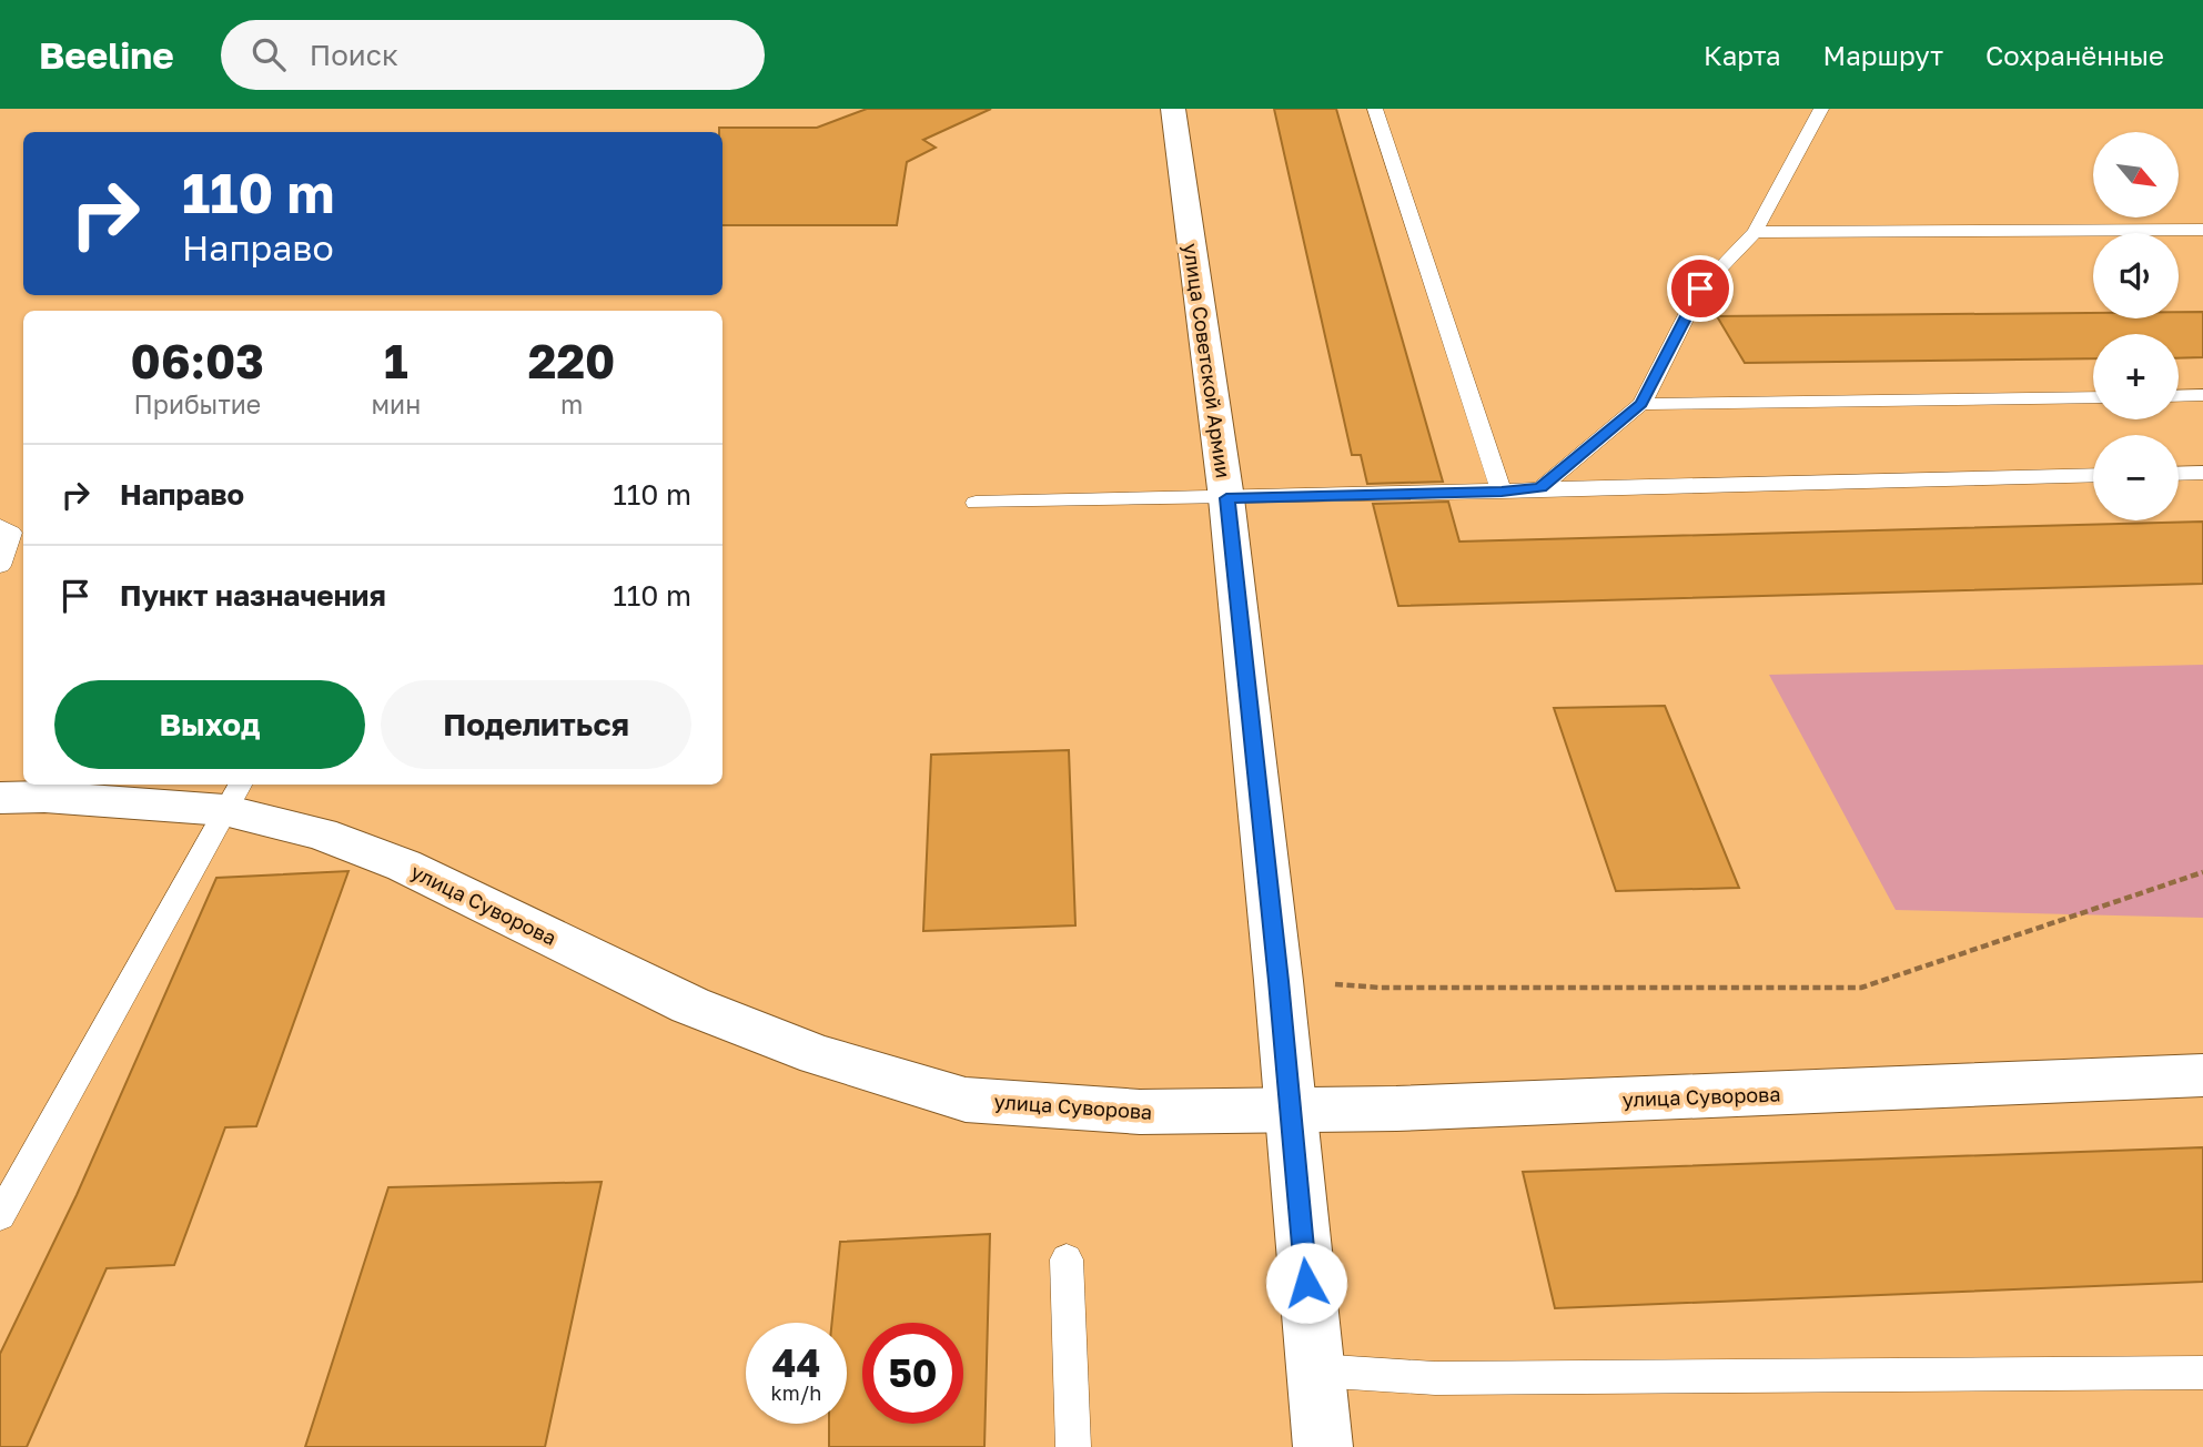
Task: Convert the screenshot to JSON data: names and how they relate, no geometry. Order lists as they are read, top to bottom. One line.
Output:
{"streets":{"main road":["улица Советской Армии","улица Суворова"]},"crossings":[["улица Советской Армии","улица Суворова"]],"north":"bottom right","page":{"header":"Beeline","search":"Поиск","nav":["Карта","Маршрут","Сохранённые"],"map_buttons":["+","−"],"turn":["110 m","Направо"],"eta":["06:03","Прибытие","1","мин","220","m"],"list":[{"name":"Направо","value":"110 m"},{"name":"Пункт назначения","value":"110 m"}],"buttons":["Выход","Поделиться"],"speed":"44 km/h","limit":"50"}}
